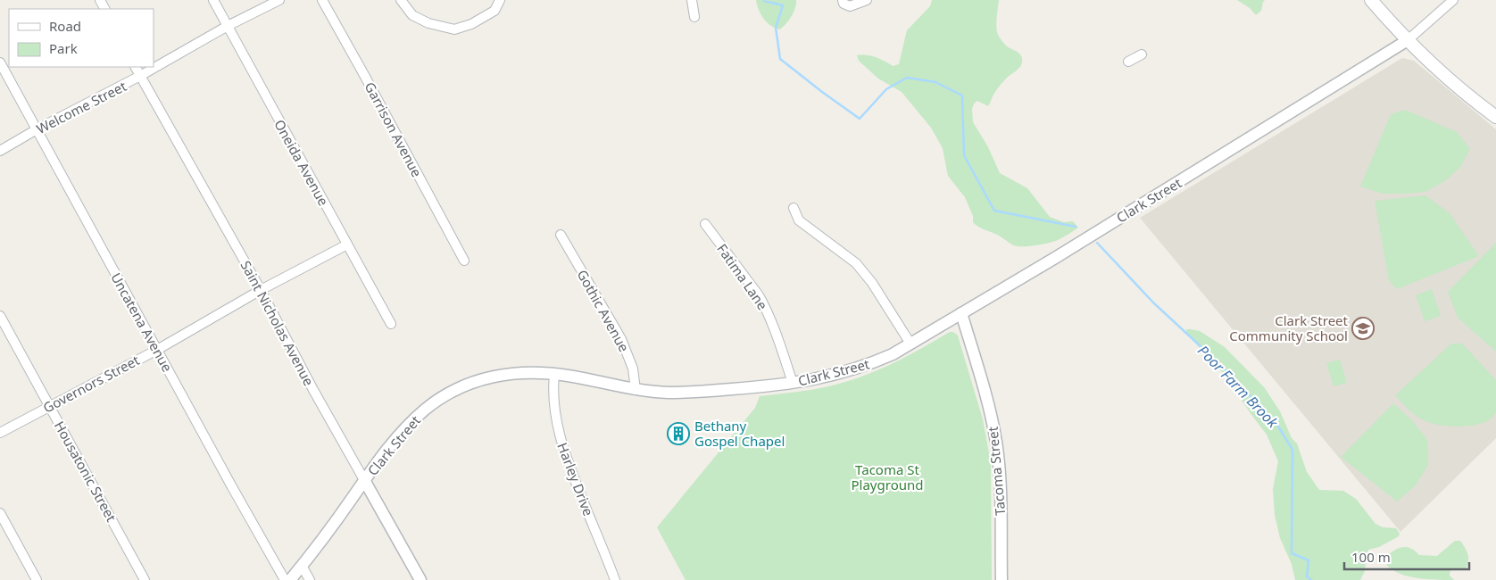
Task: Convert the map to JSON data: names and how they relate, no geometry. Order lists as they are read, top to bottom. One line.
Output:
{"streets":{"street":["Welcome Street","Garrison Avenue","Oneida Avenue","Clark Street","Fatima Lane","Gothic Avenue","Uncatena Avenue","Saint Nicholas Avenue","Governors Street","Housatonic Street","Tacoma Street","Harley Drive"]},"crossings":[["Welcome Street","Oneida Avenue"],["Welcome Street","Uncatena Avenue"],["Welcome Street","Saint Nicholas Avenue"],["Oneida Avenue","Governors Street"],["Clark Street","Fatima Lane"],["Clark Street","Gothic Avenue"],["Clark Street","Saint Nicholas Avenue"],["Clark Street","Tacoma Street"],["Clark Street","Harley Drive"],["Uncatena Avenue","Governors Street"],["Saint Nicholas Avenue","Governors Street"],["Governors Street","Housatonic Street"]],"water":["Poor Farm Brook"],"parks":["Tacoma St Playground"],"places":{"school or university":["Clark Street Community School"],"building":["Bethany Gospel Chapel"]},"legend":["Road","Park"],"scale_bar":"100 m"}
